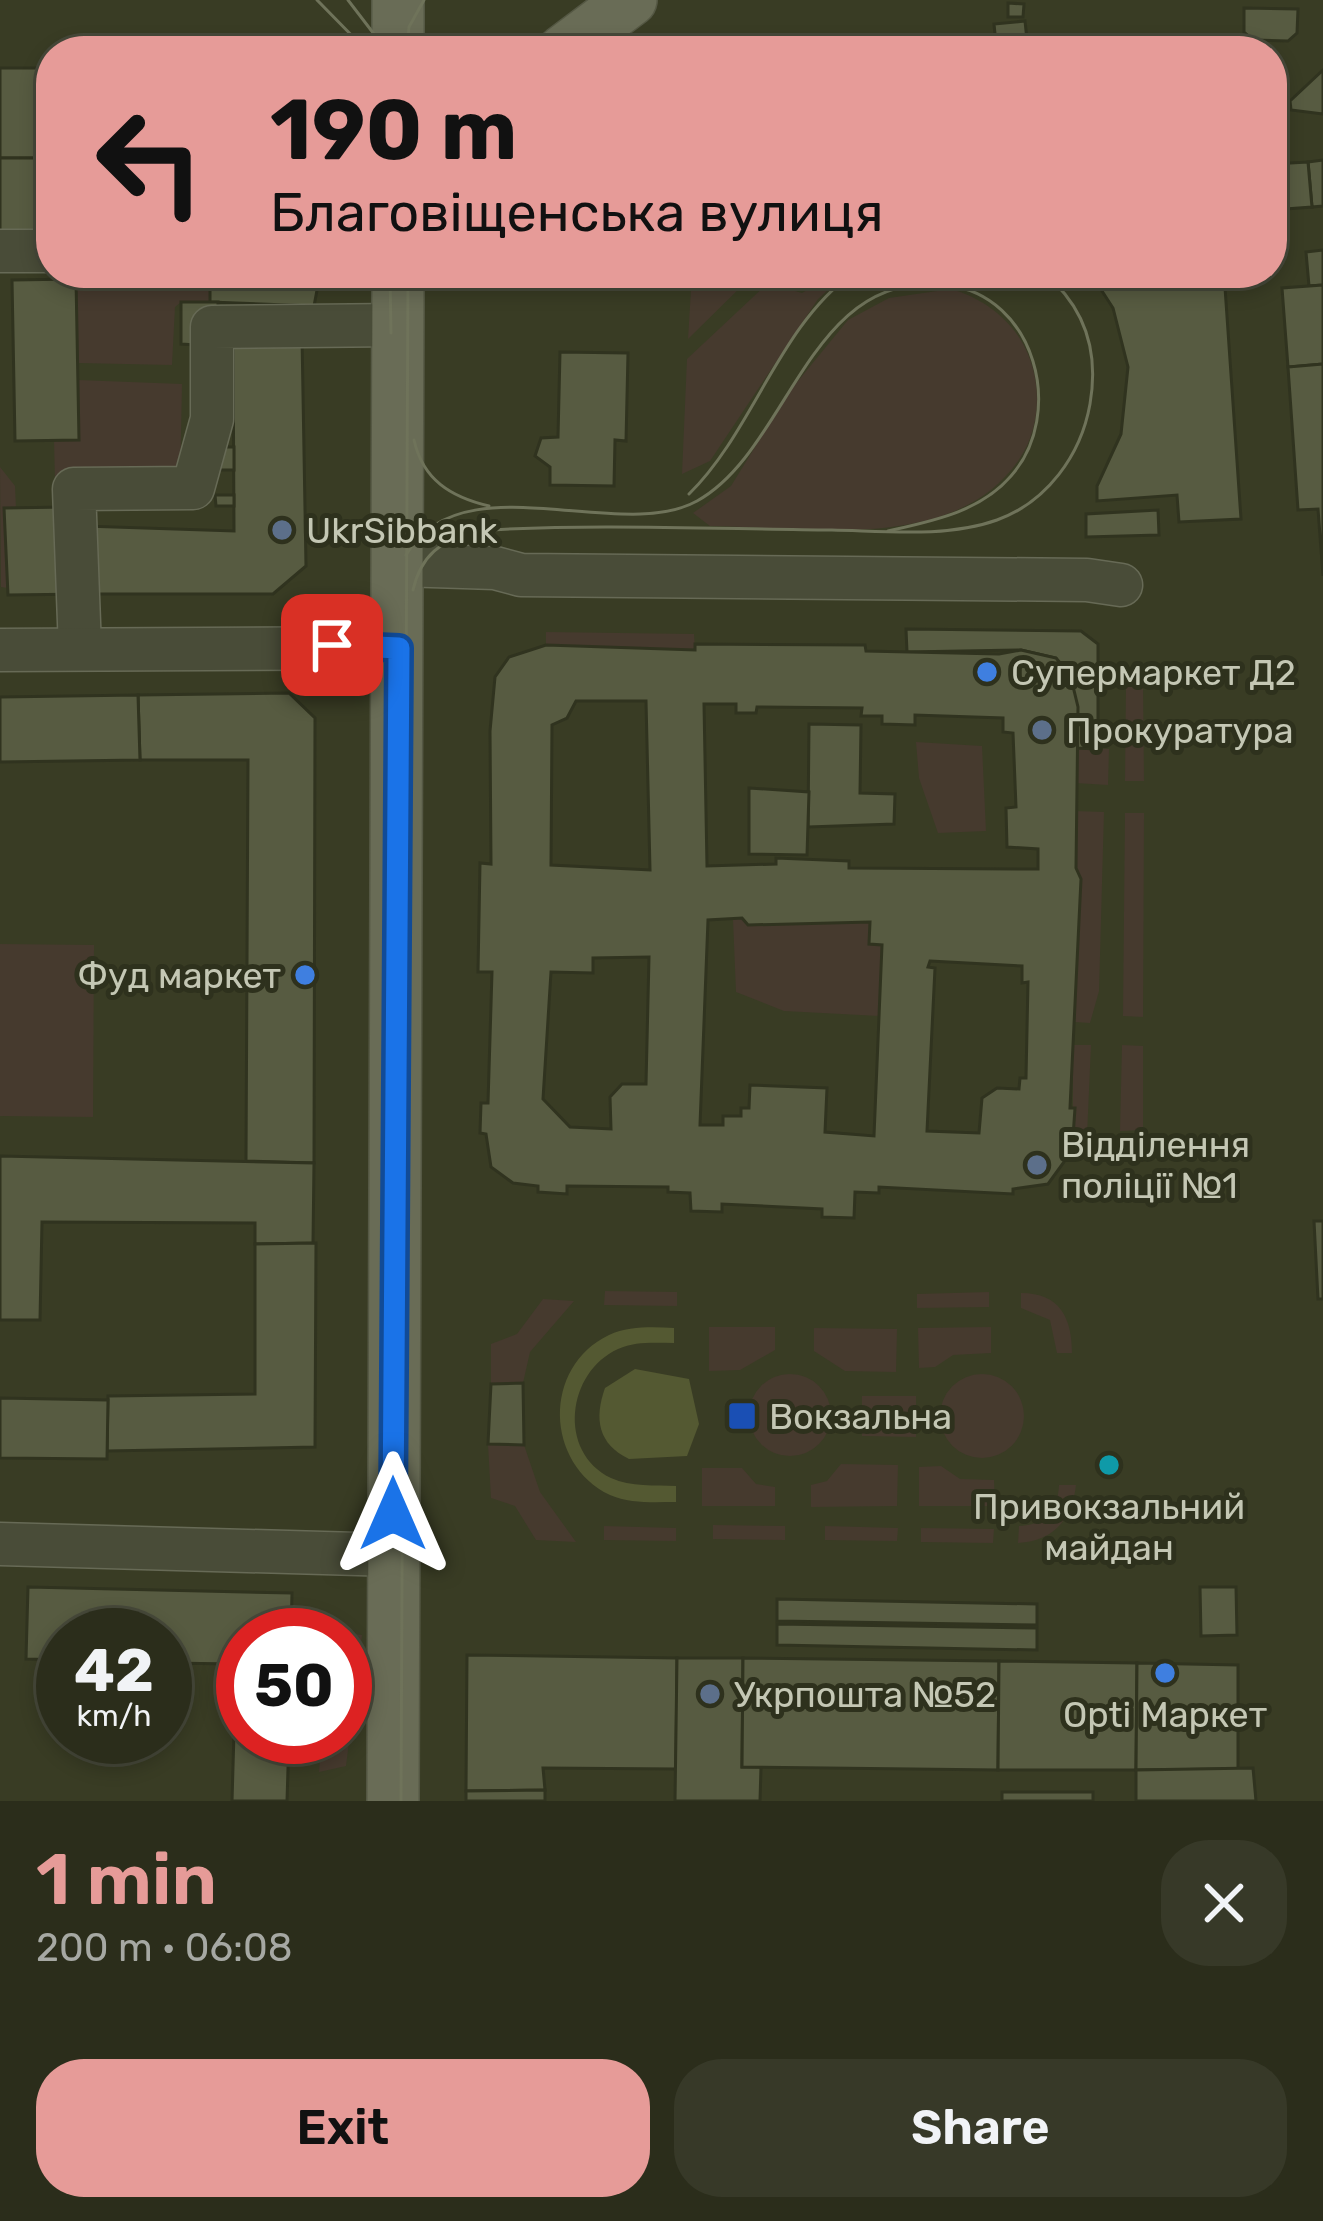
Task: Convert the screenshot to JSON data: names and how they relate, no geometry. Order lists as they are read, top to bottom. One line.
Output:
{"places":{"other":["UkrSibbank","Супермаркет Д2","Прокуратура","Фуд маркет","Відділення поліції №1","Привокзальний майдан","Opti Маркет","Укрпошта №52"],"transit":["Вокзальна"]},"page":{"turn":["190 m","Благовіщенська вулиця"],"speed":"42 km/h","limit":"50","heading":["1 min","200 m · 06:08"],"buttons":["Exit","Share"]}}
